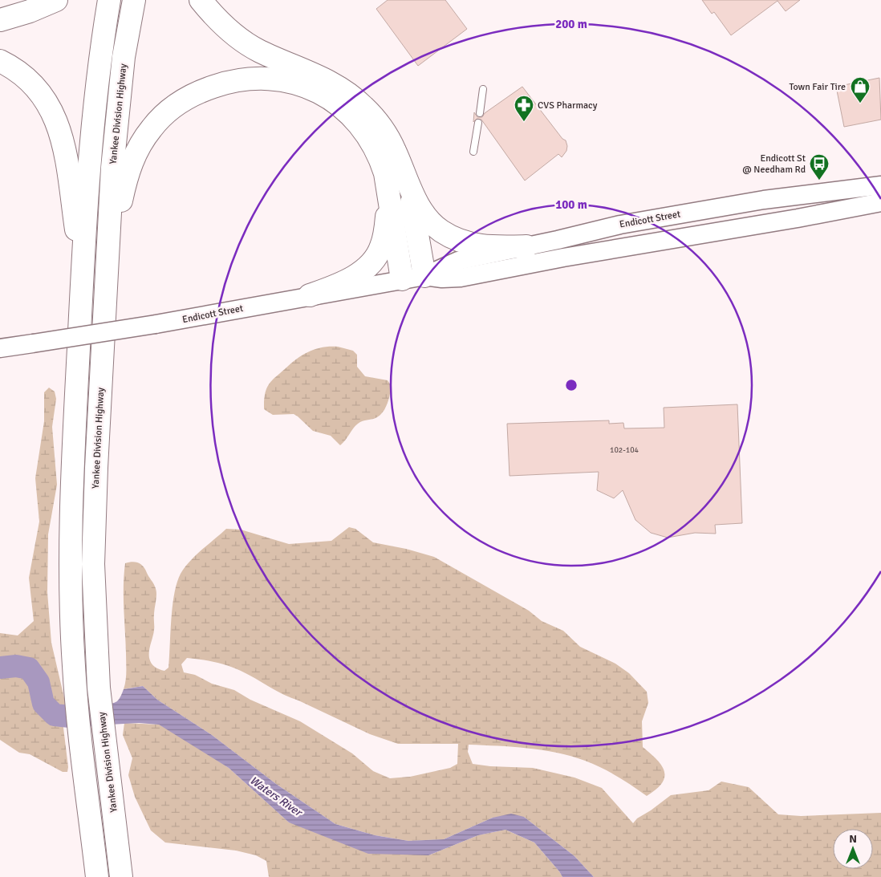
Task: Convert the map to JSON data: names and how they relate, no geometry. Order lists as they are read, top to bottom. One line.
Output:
{"streets":{"highway":["Yankee Division Highway"],"main road":["Endicott Street"]},"water":["Waters River"],"places":{"shop":["Town Fair Tire"],"pharmacy":["CVS Pharmacy"],"bus stop":["Endicott St @ Needham Rd"]},"house_numbers":["102-104"],"north":"top","rings":["200 m","100 m"]}
